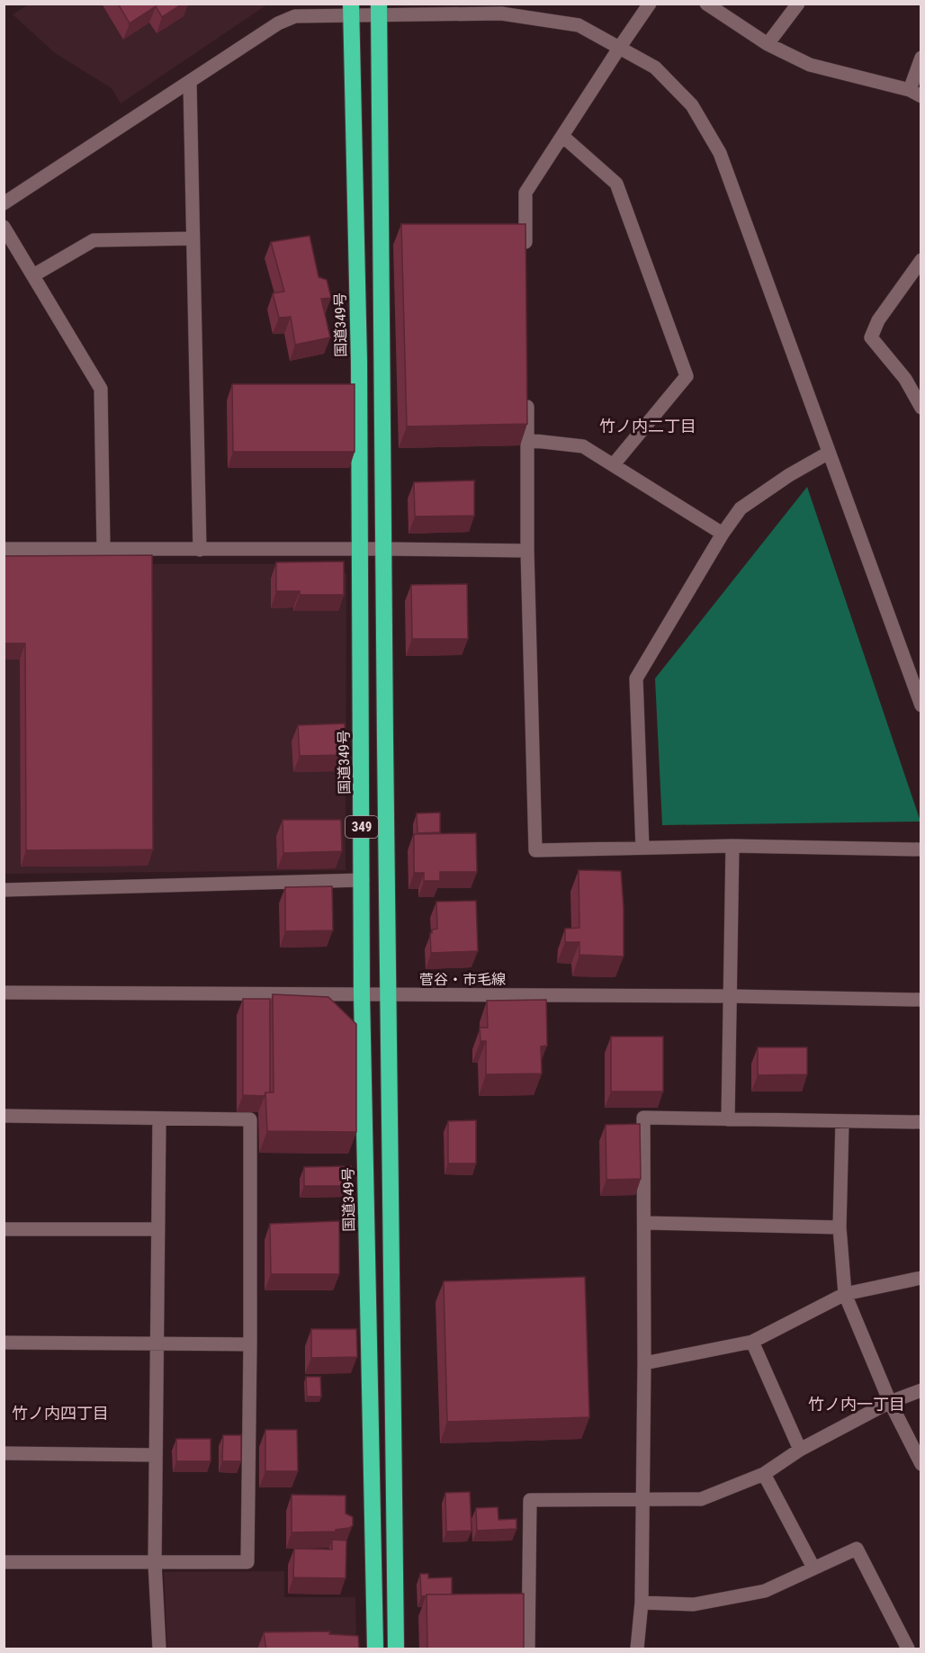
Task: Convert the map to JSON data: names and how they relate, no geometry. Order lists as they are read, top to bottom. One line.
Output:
{"streets":{"highway":["国道349号","349"],"street":["菅谷・市毛線"]},"crossings":[["国道349号","菅谷・市毛線"],["349","菅谷・市毛線"]],"districts":["竹ノ内二丁目","竹ノ内一丁目","竹ノ内四丁目"]}
